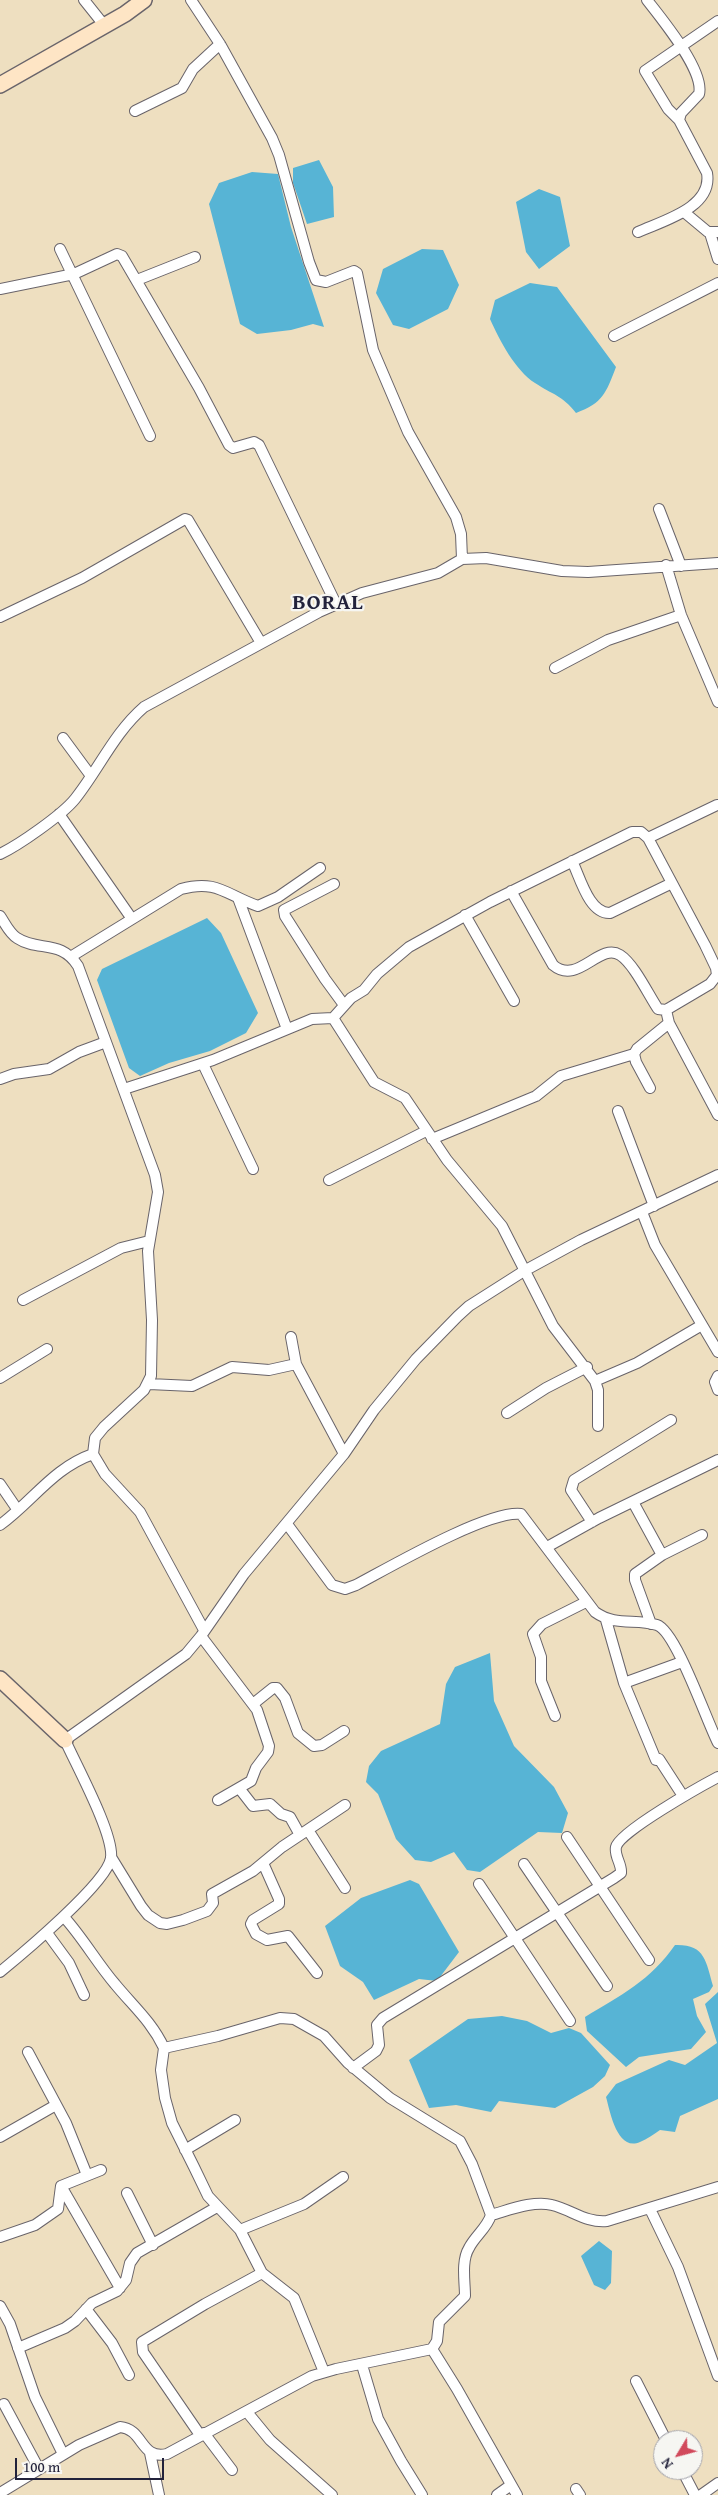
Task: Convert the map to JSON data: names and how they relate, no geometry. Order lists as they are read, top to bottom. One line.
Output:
{"districts":["BORAL"],"scale_bar":"100 m","north":"bottom left"}
